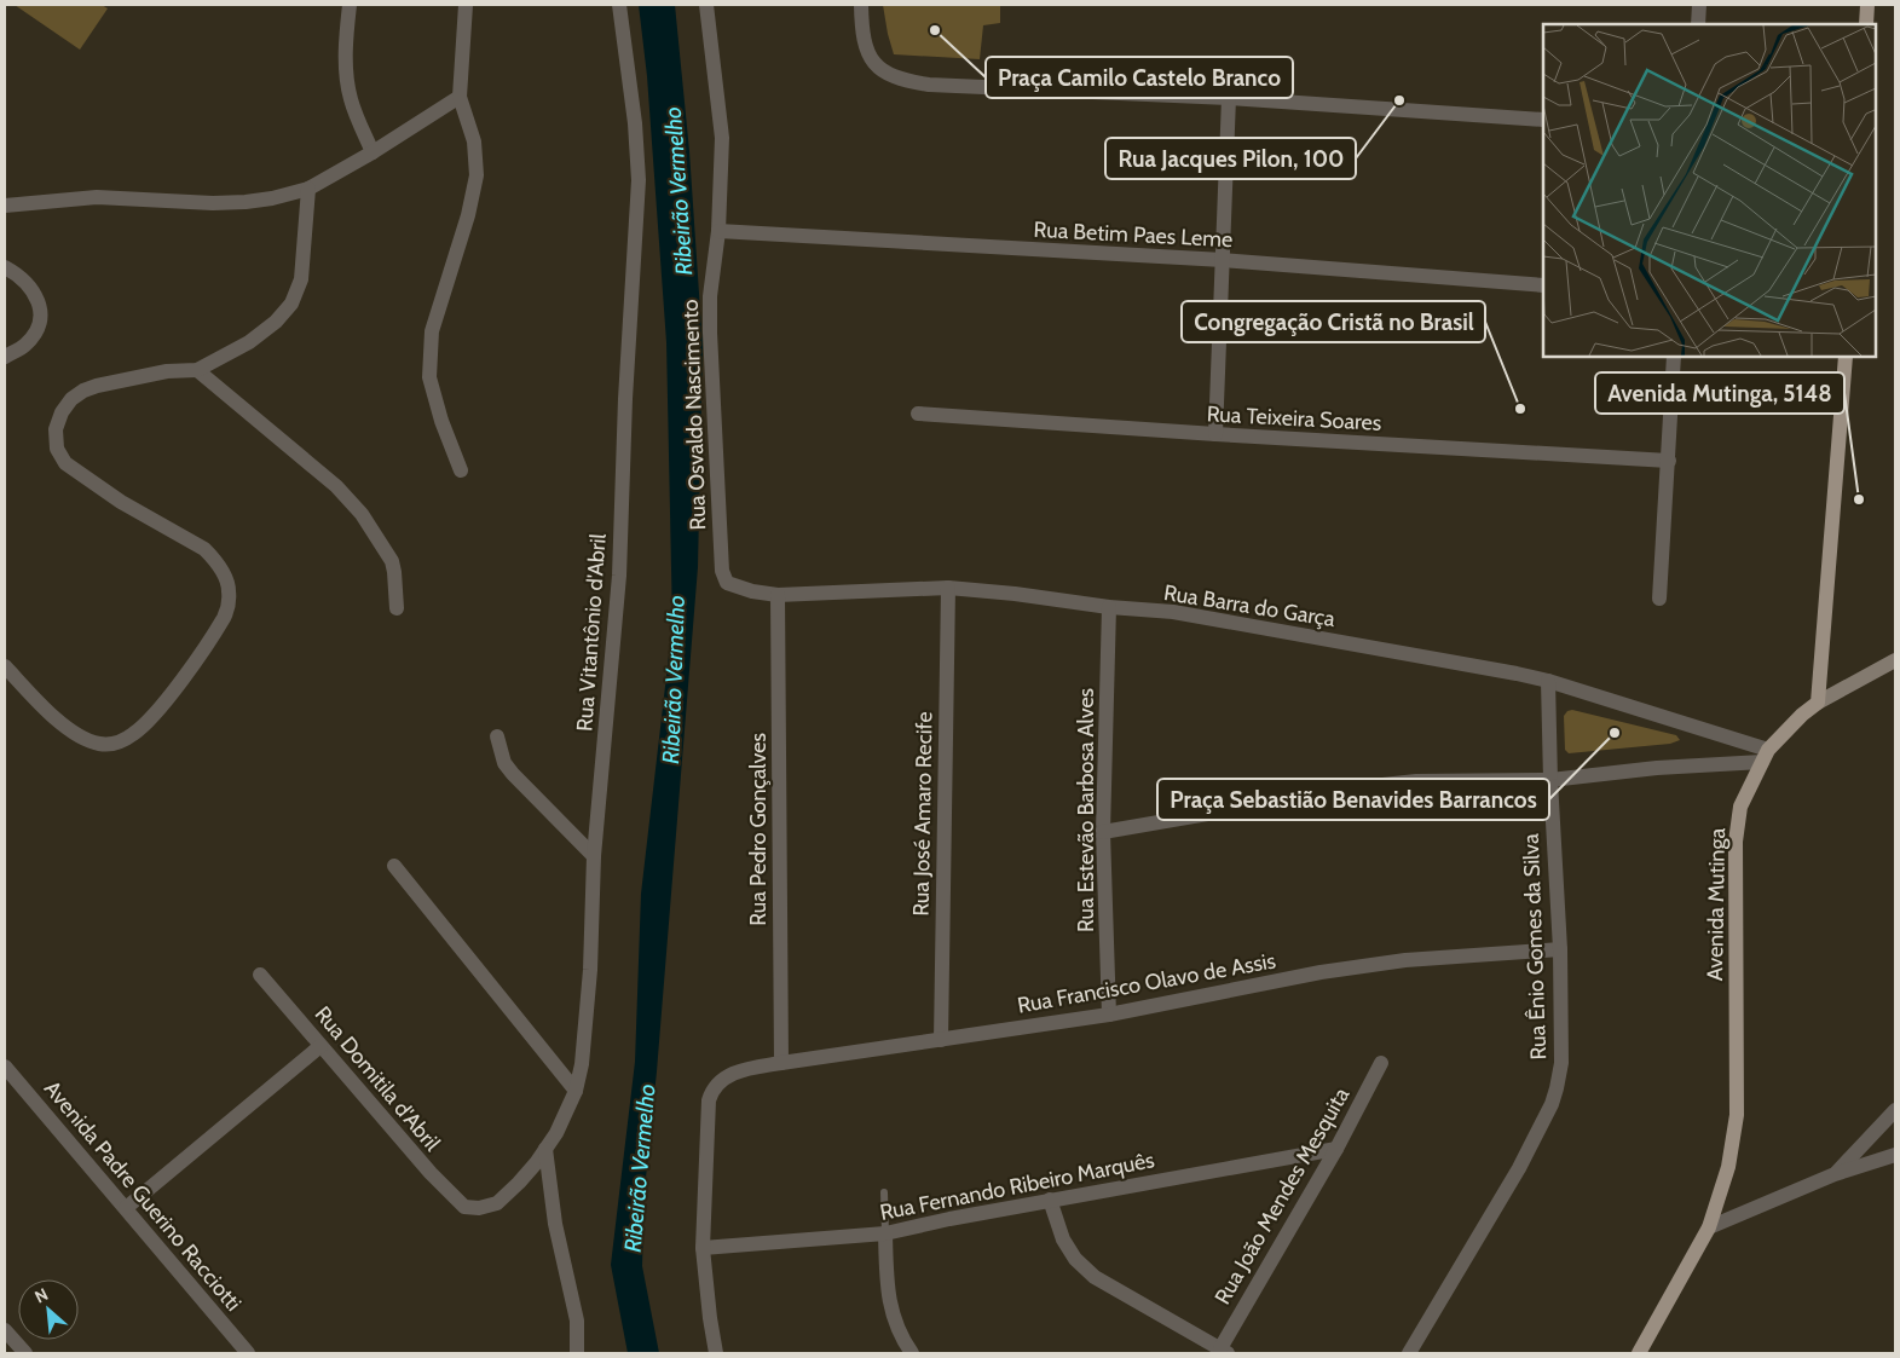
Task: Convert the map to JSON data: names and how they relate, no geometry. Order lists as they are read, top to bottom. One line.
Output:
{"streets":{"main road":["Avenida Mutinga"],"street":["Rua Betim Paes Leme","Rua Osvaldo Nascimento","Rua Teixeira Soares","Rua Barra do Garça","Rua Vitantônio d'Abril","Rua Estevão Barbosa Alves","Rua José Amaro Recife","Rua Pedro Gonçalves","Rua Ênio Gomes da Silva","Rua Francisco Olavo de Assis","Rua Domitila d'Abril","Rua Fernando Ribeiro Marquês","Avenida Padre Guerino Racciotti","Rua João Mendes Mesquita"]},"crossings":[["Rua Betim Paes Leme","Rua Osvaldo Nascimento"],["Rua Osvaldo Nascimento","Rua Barra do Garça"],["Rua Barra do Garça","Rua Estevão Barbosa Alves"],["Rua Barra do Garça","Rua José Amaro Recife"],["Rua Barra do Garça","Rua Pedro Gonçalves"],["Rua Barra do Garça","Avenida Mutinga"],["Rua Barra do Garça","Rua Ênio Gomes da Silva"],["Rua Vitantônio d'Abril","Rua Domitila d'Abril"],["Rua Estevão Barbosa Alves","Rua Francisco Olavo de Assis"],["Rua José Amaro Recife","Rua Francisco Olavo de Assis"],["Rua Pedro Gonçalves","Rua Francisco Olavo de Assis"],["Rua Ênio Gomes da Silva","Rua Francisco Olavo de Assis"],["Rua Francisco Olavo de Assis","Rua Fernando Ribeiro Marquês"],["Rua Fernando Ribeiro Marquês","Rua João Mendes Mesquita"]],"water":["Ribeirão Vermelho"],"places":["Praça Camilo Castelo Branco","Rua Jacques Pilon, 100","Congregação Cristã no Brasil","Avenida Mutinga, 5148","Praça Sebastião Benavides Barrancos"],"north":"top left"}
